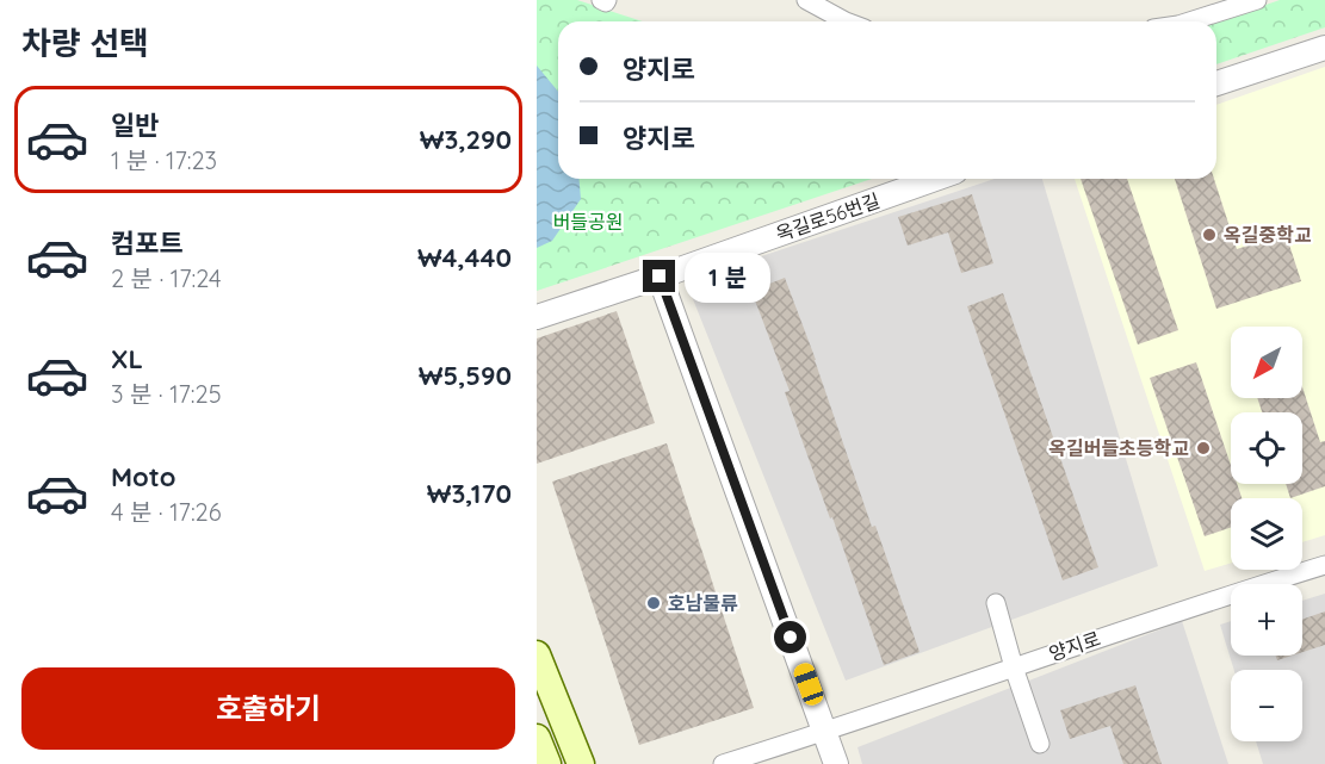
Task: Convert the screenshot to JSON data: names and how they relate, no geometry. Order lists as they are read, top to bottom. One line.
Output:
{"streets":{"street":["옥길로56번길","양지로"]},"parks":["버들공원"],"places":["옥길중학교","옥길버들초등학교","호남물류"],"north":"bottom left","page":{"heading":"차량 선택","banner":["양지로","양지로"],"list":[{"name":"일반","note":"1 분 · 17:23","value":"₩3,290"},{"name":"컴포트","note":"2 분 · 17:24","value":"₩4,440"},{"name":"XL","note":"3 분 · 17:25","value":"₩5,590"},{"name":"Moto","note":"4 분 · 17:26","value":"₩3,170"}],"bubble":"1 분","map_buttons":["+","−"],"buttons":"호출하기"}}
